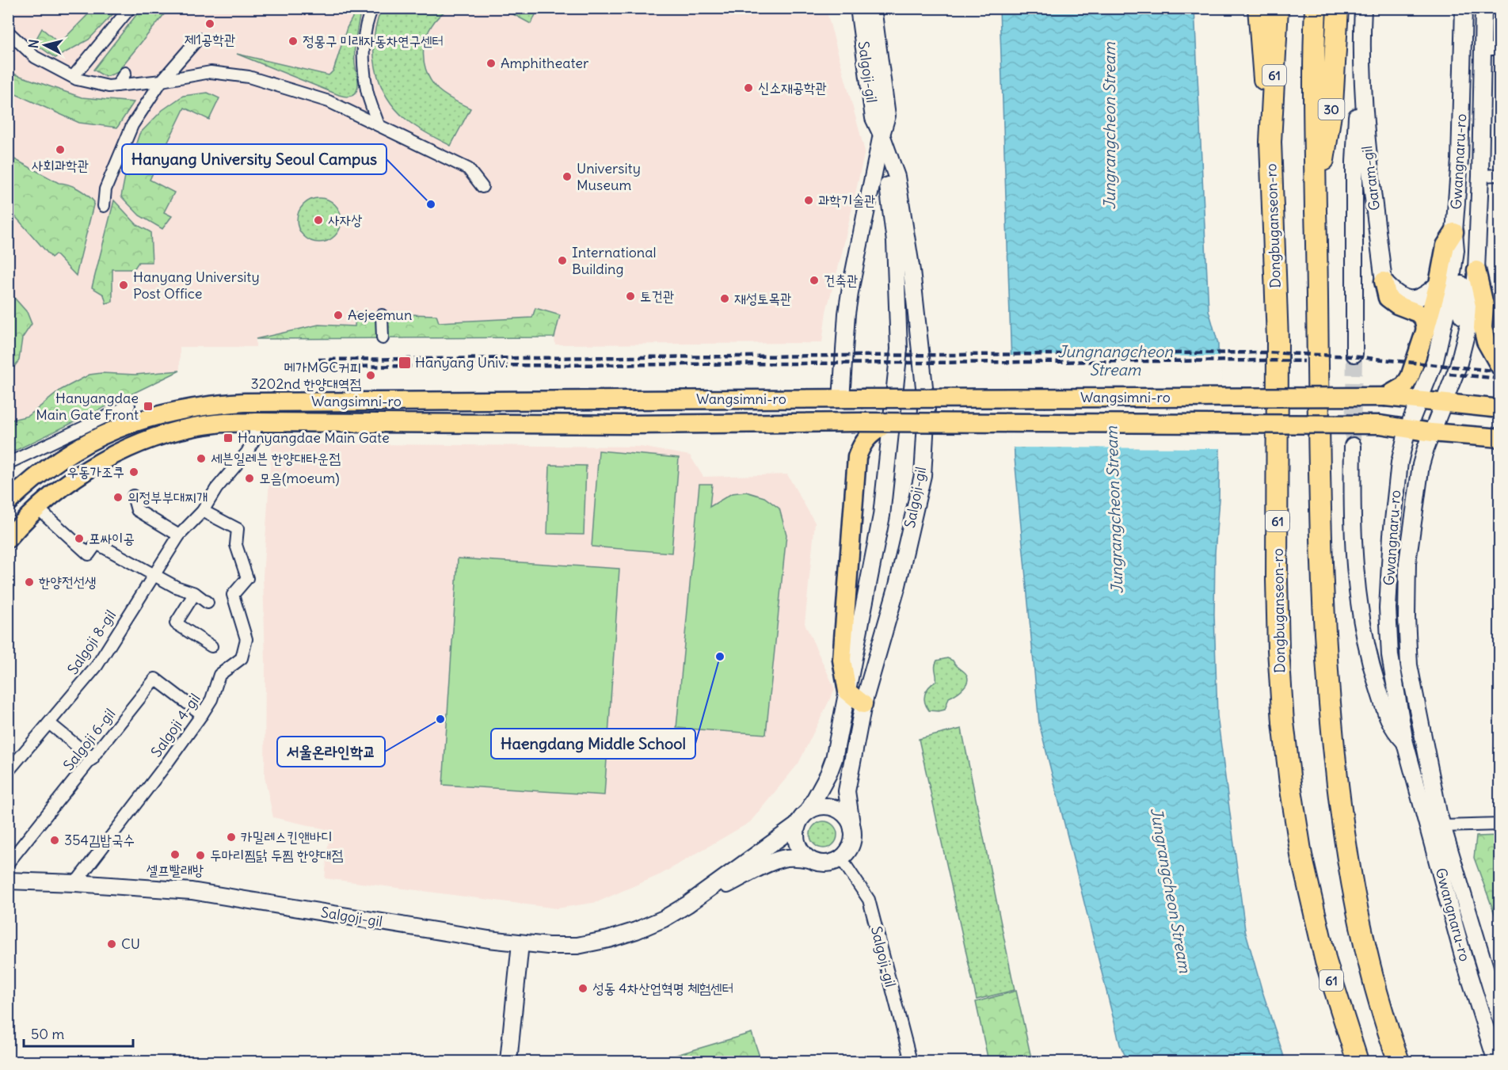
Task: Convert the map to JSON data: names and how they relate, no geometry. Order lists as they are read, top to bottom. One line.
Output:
{"streets":{"highway":["61","30","Dongbuganseon-ro"],"main road":["Salgoji-gil","Gwangnaru-ro","Garam-gil","Wangsimni-ro"],"street":["Salgoji 8-gil","Salgoji 4-gil","Salgoji 6-gil"]},"crossings":[["Salgoji-gil","Salgoji 4-gil"],["Gwangnaru-ro","Wangsimni-ro"],["Wangsimni-ro","Salgoji 8-gil"],["Salgoji 8-gil","Salgoji 4-gil"],["Salgoji 4-gil","Salgoji 6-gil"]],"water":["Jungrangcheon Stream","Jungnangcheon Stream"],"places":{"other":["제1공학관","정몽구 미래자동차연구센터","Amphitheater","신소재공학관","사회과학관","University Museum","과학기술관","Hanyang University Seoul Campus","사자상","International Building","건축관","Hanyang University Post Office","토건관","재성토목관","Aejeemun","메가MGC커피 3202nd 한양대역점","세븐일레븐 한양대타운점","우동가조쿠","모음(moeum)","의정부부대찌개","포싸이공","한양전선생","Haengdang Middle School","서울온라인학교","카밀레스킨앤바디","354김밥국수","셀프빨래방","두마리찜닭 두찜 한양대점","CU","성동 4차산업혁명 체험센터"],"transit":["Hanyang Univ.","Hanyangdae Main Gate Front","Hanyangdae Main Gate"]},"scale_bar":"50 m","north":"left"}
